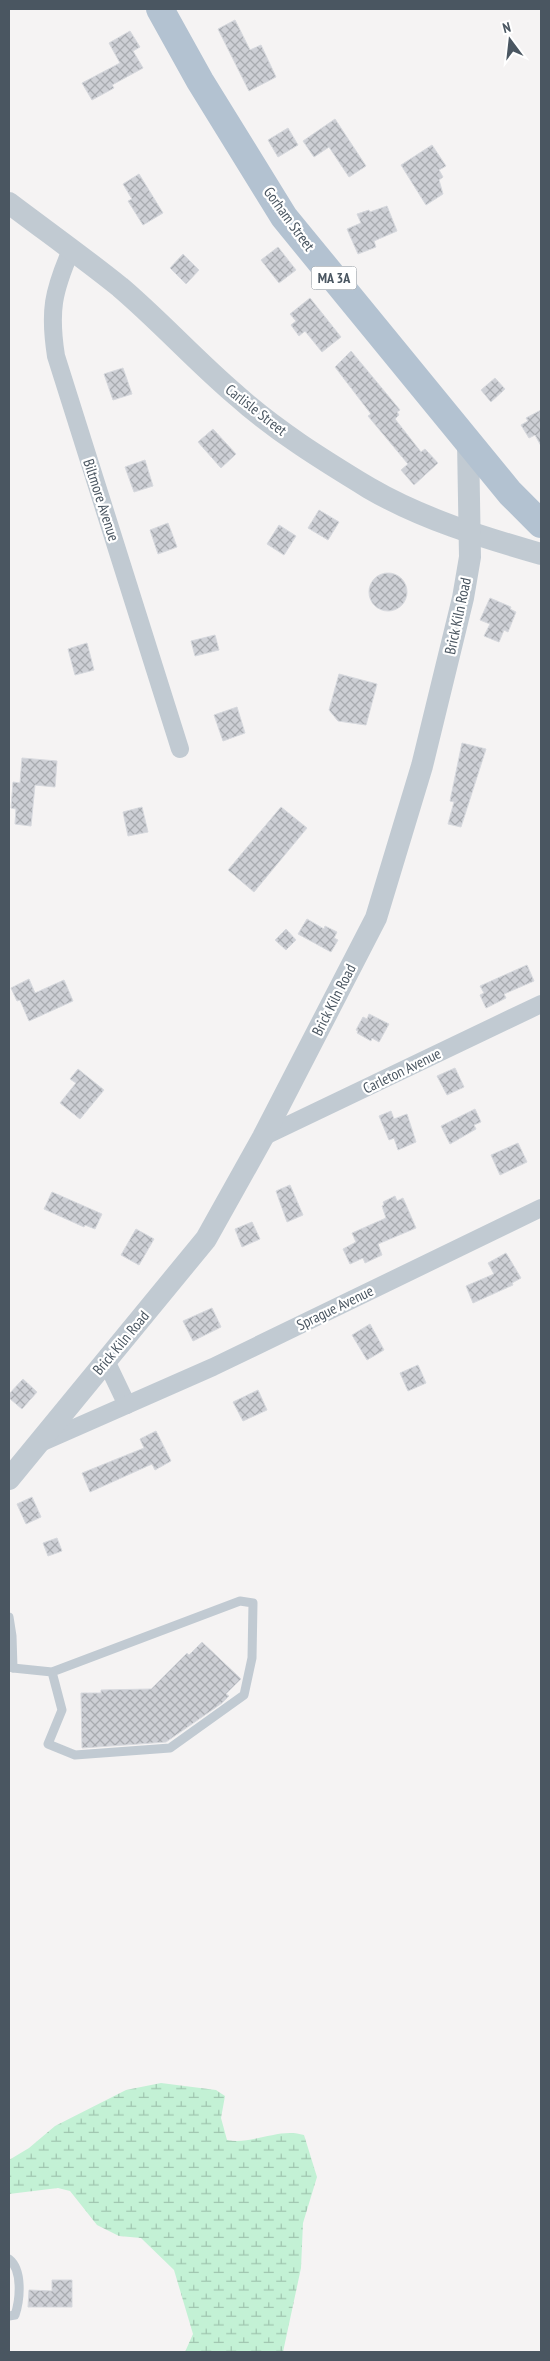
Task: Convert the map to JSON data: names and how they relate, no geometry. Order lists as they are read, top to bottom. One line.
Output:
{"streets":{"main road":["Gorham Street","MA 3A"],"street":["Carlisle Street","Biltmore Avenue","Brick Kiln Road","Carleton Avenue","Sprague Avenue"]},"crossings":[["Gorham Street","Brick Kiln Road"],["Carlisle Street","Biltmore Avenue"],["Carlisle Street","Brick Kiln Road"],["Brick Kiln Road","Carleton Avenue"],["Brick Kiln Road","Sprague Avenue"]],"north":"top"}
